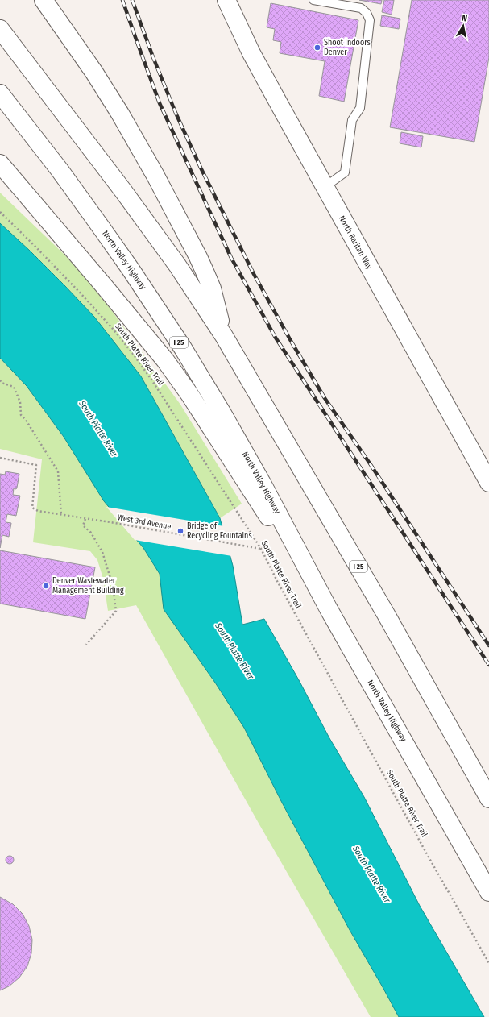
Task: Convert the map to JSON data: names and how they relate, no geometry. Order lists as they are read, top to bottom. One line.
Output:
{"streets":{"main road":["North Raritan Way","North Valley Highway","I 25"],"path":["South Platte River Trail","West 3rd Avenue"]},"crossings":[["South Platte River Trail","West 3rd Avenue"]],"water":["South Platte River"],"places":["Shoot Indoors Denver","Bridge of Recycling Fountains","Denver Wastewater Management Building"],"north":"top"}
